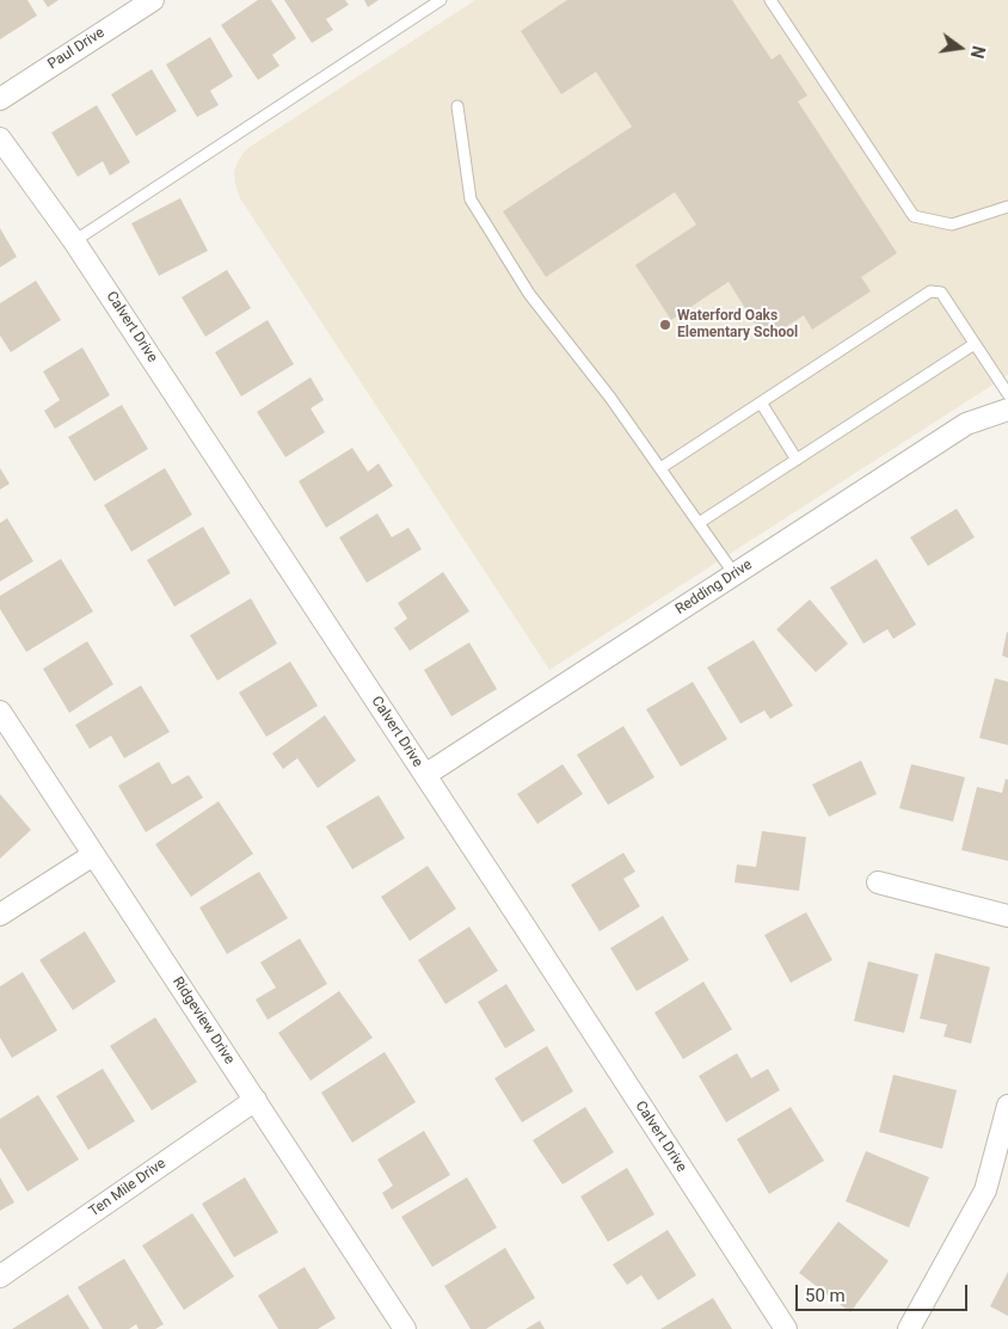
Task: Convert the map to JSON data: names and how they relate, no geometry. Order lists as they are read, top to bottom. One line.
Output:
{"streets":{"street":["Paul Drive","Calvert Drive","Redding Drive","Ridgeview Drive","Ten Mile Drive"]},"crossings":[["Calvert Drive","Redding Drive"],["Ridgeview Drive","Ten Mile Drive"]],"places":["Waterford Oaks Elementary School"],"scale_bar":"50 m","north":"right"}
